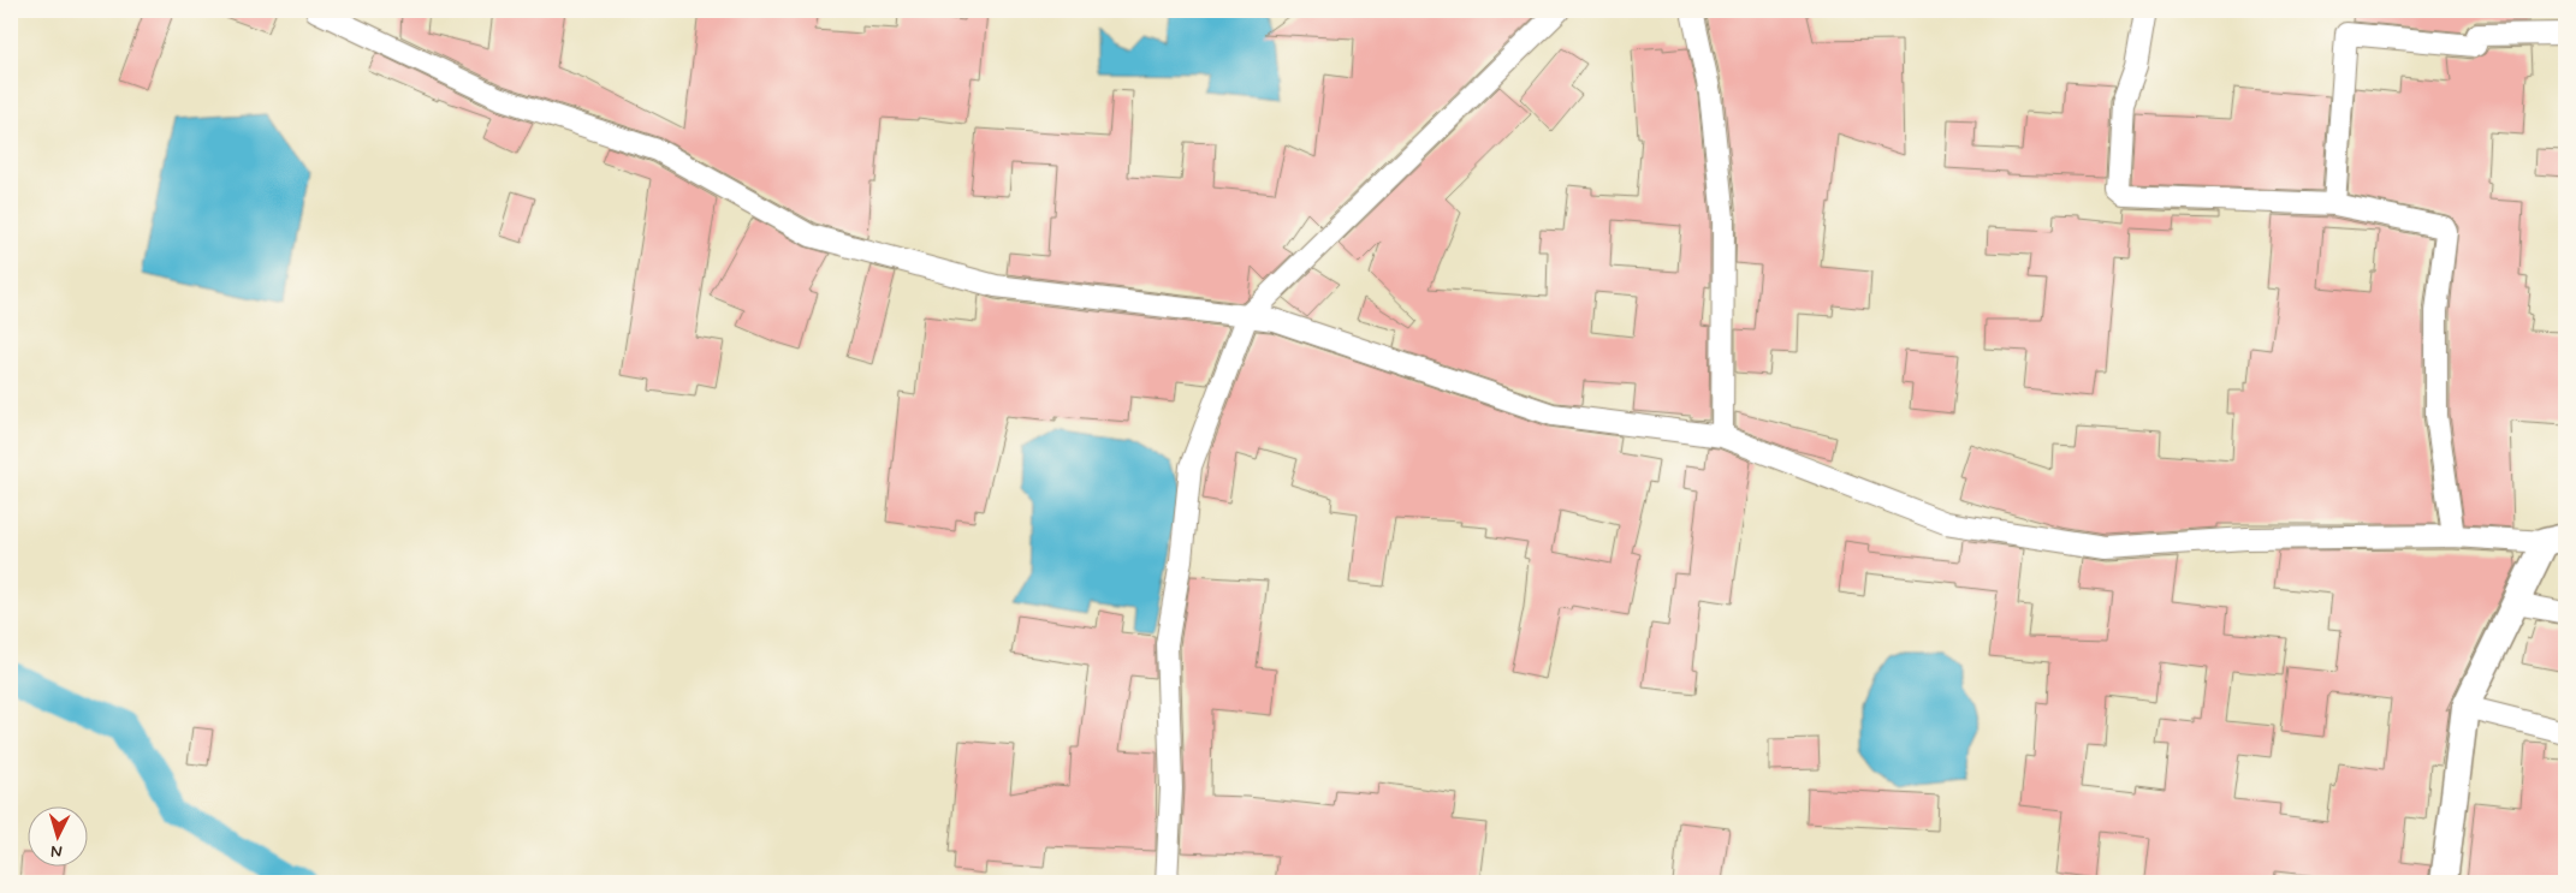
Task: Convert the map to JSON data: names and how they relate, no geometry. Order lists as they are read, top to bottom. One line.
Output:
{"north":"bottom"}
